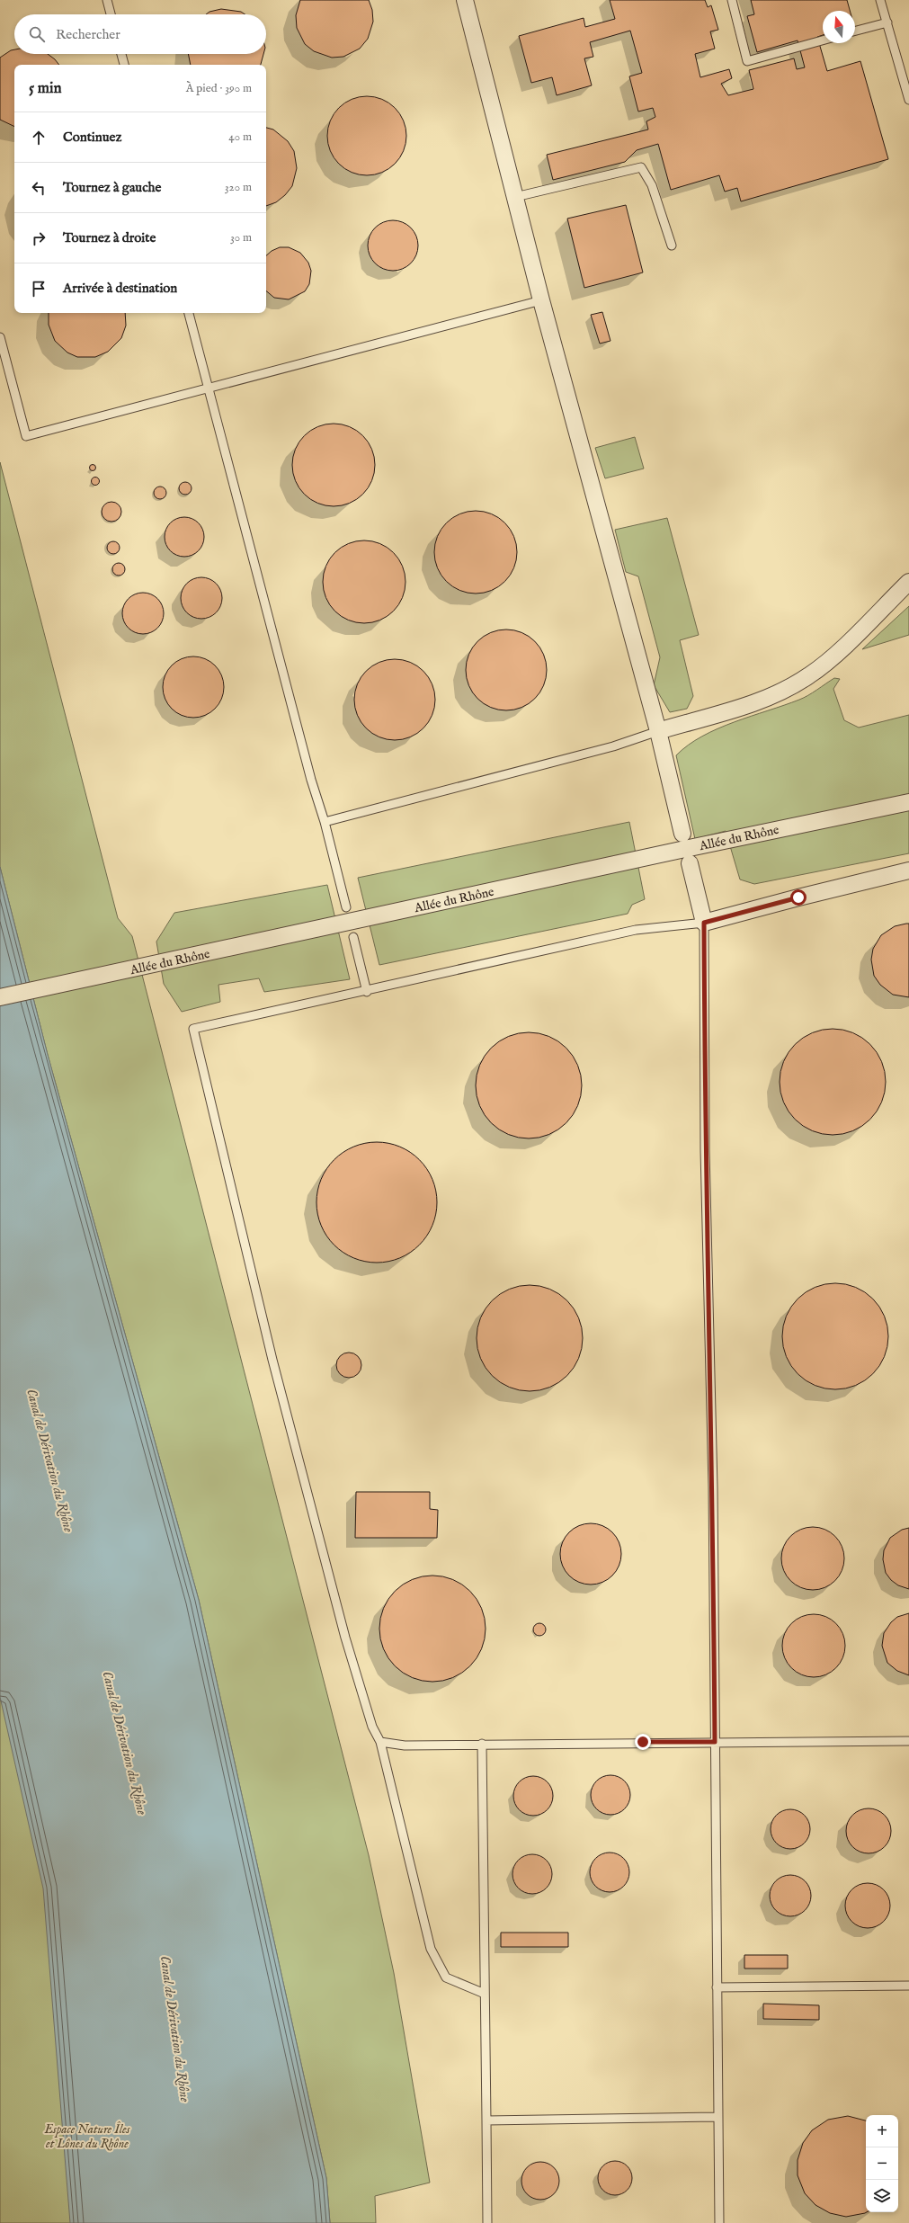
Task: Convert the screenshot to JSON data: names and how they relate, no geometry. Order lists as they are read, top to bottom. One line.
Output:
{"streets":{"street":["Allée du Rhône"]},"water":["Canal de Dérivation du Rhône"],"parks":["Espace Nature Îles et Lônes du Rhône"],"north":"top","page":{"search":"Rechercher","heading":["5 min","À pied · 390 m"],"list":[["Continuez","40 m"],["Tournez à gauche","320 m"],["Tournez à droite","30 m"],"Arrivée à destination"],"map_buttons":["+","−"]}}
